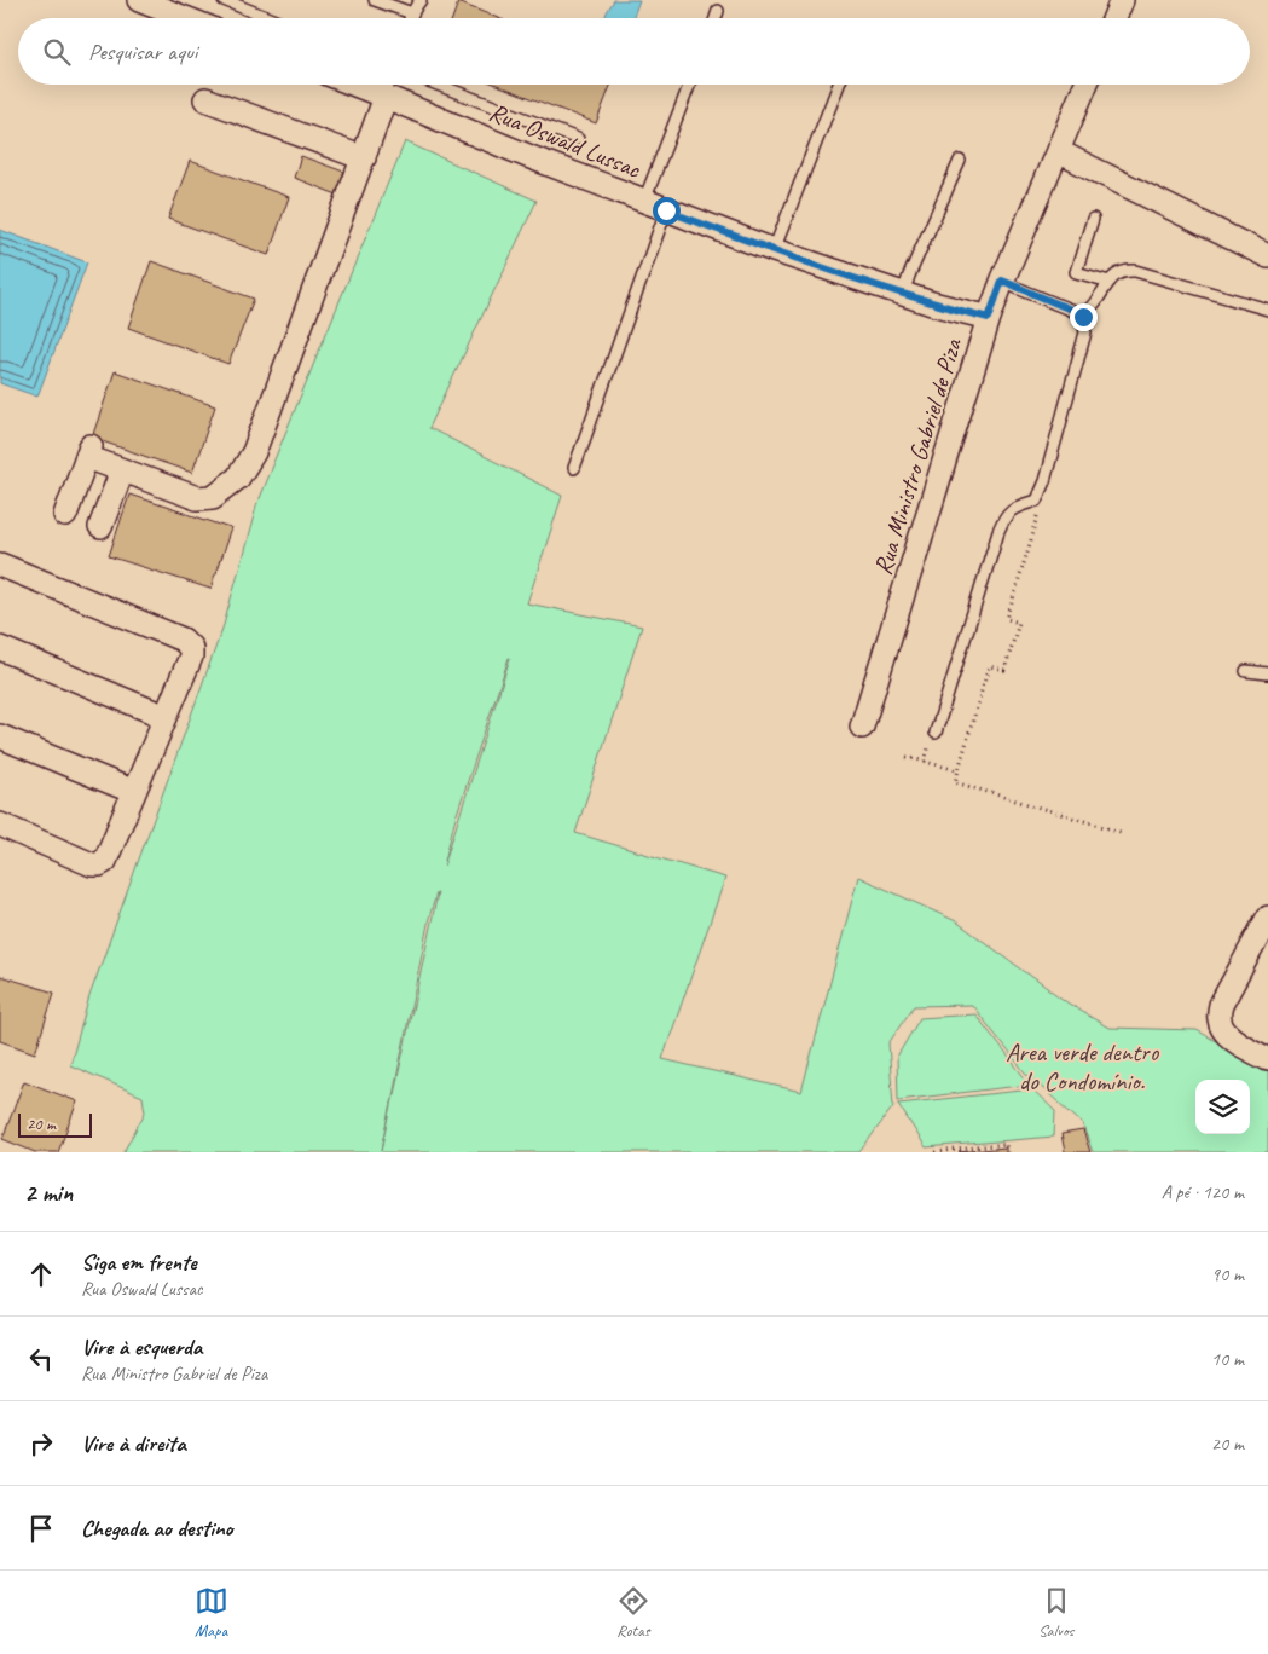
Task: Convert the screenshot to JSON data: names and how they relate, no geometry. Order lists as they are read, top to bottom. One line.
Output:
{"streets":{"street":["Rua Oswald Lussac","Rua Ministro Gabriel de Piza"]},"crossings":[["Rua Oswald Lussac","Rua Ministro Gabriel de Piza"]],"parks":["Area verde dentro do Condomínio."],"scale_bar":"20 m","page":{"search":"Pesquisar aqui","scale":"20 m","heading":["2 min","A pé · 120 m"],"list":[["Siga em frente","Rua Oswald Lussac","90 m"],["Vire à esquerda","Rua Ministro Gabriel de Piza","10 m"],["Vire à direita","20 m"],"Chegada ao destino"],"nav":["Mapa","Rotas","Salvos"]}}
